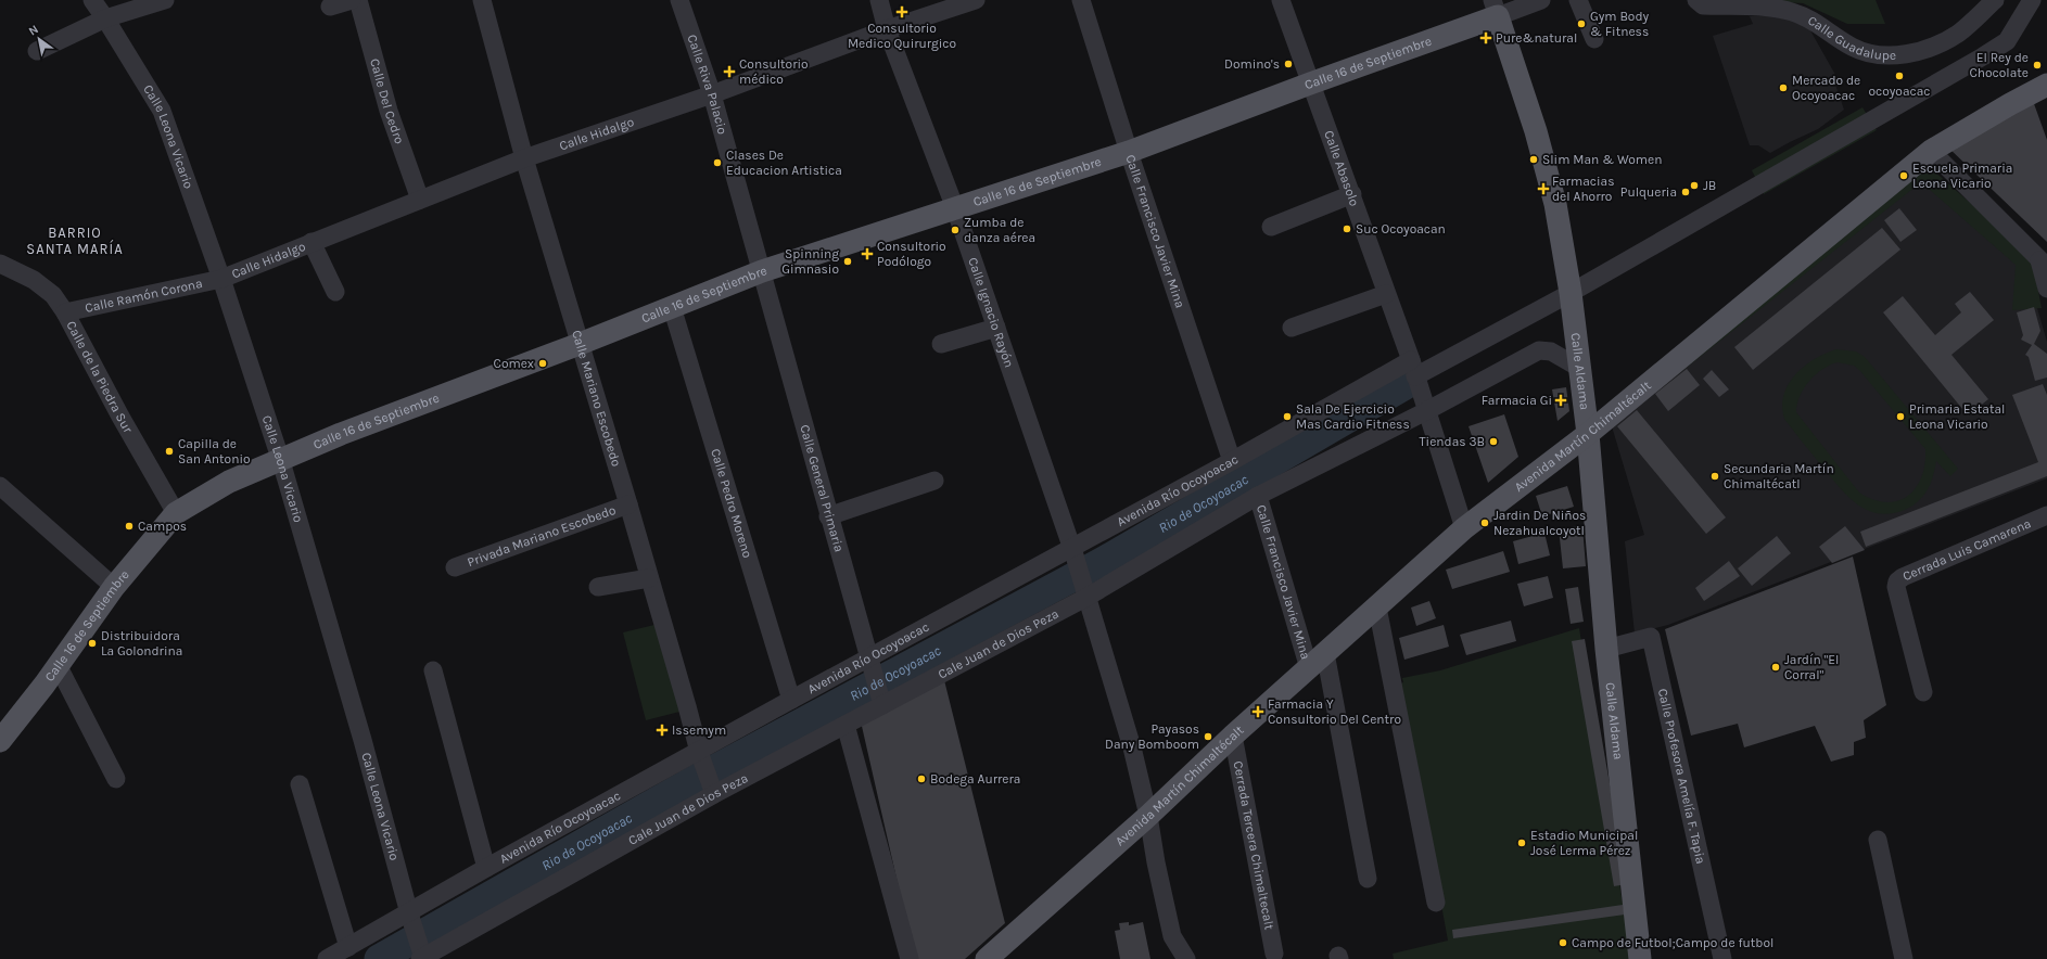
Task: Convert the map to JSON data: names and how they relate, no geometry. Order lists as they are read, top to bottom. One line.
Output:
{"streets":{"main road":["Calle 16 de Septiembre","Calle Aldama","Avenida Martín Chimaltécalt"],"street":["Calle Guadalupe","Calle Riva Palacio","Calle Del Cedro","Calle Hidalgo","Calle Leona Vicario","Calle Abasolo","Calle Francisco Javier Mina","Calle Ramón Corona","Calle Ignacio Rayón","Calle de la Piedra Sur","Calle Mariano Escobedo","Calle General Primaria","Avenida Río Ocoyoacac","Calle Pedro Moreno","Privada Mariano Escobedo","Cerrada Luis Camarena","Cale Juan de Dios Peza","Calle Profesora Amelía F. Tapia","Cerrada Tercera Chimaltecalt"]},"crossings":[["Calle 16 de Septiembre","Calle Riva Palacio"],["Calle 16 de Septiembre","Calle Leona Vicario"],["Calle 16 de Septiembre","Calle Abasolo"],["Calle 16 de Septiembre","Calle Francisco Javier Mina"],["Calle 16 de Septiembre","Calle Ignacio Rayón"],["Calle 16 de Septiembre","Calle Aldama"],["Calle 16 de Septiembre","Calle de la Piedra Sur"],["Calle 16 de Septiembre","Calle Mariano Escobedo"],["Calle 16 de Septiembre","Calle General Primaria"],["Calle 16 de Septiembre","Calle Pedro Moreno"],["Calle Riva Palacio","Calle Hidalgo"],["Calle Riva Palacio","Calle General Primaria"],["Calle Del Cedro","Calle Hidalgo"],["Calle Hidalgo","Calle Leona Vicario"],["Calle Hidalgo","Calle Ramón Corona"],["Calle Hidalgo","Calle Ignacio Rayón"],["Calle Hidalgo","Calle Mariano Escobedo"],["Calle Leona Vicario","Calle Ramón Corona"],["Calle Leona Vicario","Avenida Río Ocoyoacac"],["Calle Leona Vicario","Cale Juan de Dios Peza"],["Calle Abasolo","Avenida Río Ocoyoacac"],["Calle Abasolo","Cale Juan de Dios Peza"],["Calle Francisco Javier Mina","Avenida Martín Chimaltécalt"],["Calle Francisco Javier Mina","Avenida Río Ocoyoacac"],["Calle Francisco Javier Mina","Cale Juan de Dios Peza"],["Calle Ramón Corona","Calle de la Piedra Sur"],["Calle Ignacio Rayón","Avenida Río Ocoyoacac"],["Calle Ignacio Rayón","Cale Juan de Dios Peza"],["Calle Aldama","Avenida Martín Chimaltécalt"],["Calle Aldama","Avenida Río Ocoyoacac"],["Calle Aldama","Cale Juan de Dios Peza"],["Calle Aldama","Calle Profesora Amelía F. Tapia"],["Calle Mariano Escobedo","Avenida Río Ocoyoacac"],["Calle Mariano Escobedo","Privada Mariano Escobedo"],["Calle Mariano Escobedo","Cale Juan de Dios Peza"],["Avenida Martín Chimaltécalt","Cerrada Tercera Chimaltecalt"],["Calle General Primaria","Avenida Río Ocoyoacac"],["Calle General Primaria","Cale Juan de Dios Peza"],["Avenida Río Ocoyoacac","Calle Pedro Moreno"]],"districts":["BARRIO SANTA MARÍA"],"water":["Rio de Ocoyoacac"],"places":{"health":["Consultorio Medico Quirurgico","Pure&natural","Consultorio médico","Farmacias del Ahorro","Consultorio Podólogo","Farmacia Gi","Farmacia Y Consultorio Del Centro","Issemym"],"other":["Gym Body & Fitness","Domino's","El Rey de Chocolate","ocoyoacac","Mercado de Ocoyoacac","Slim Man & Women","Clases De Educacion Artistica","Escuela Primaria Leona Vicario","JB","Pulqueria","Suc Ocoyoacan","Zumba de danza aérea","Spinning Gimnasio","Comex","Sala De Ejercicio Mas Cardio Fitness","Primaria Estatal Leona Vicario","Tiendas 3B","Capilla de San Antonio","Secundaria Martín Chimaltécatl","Jardin De Niños Nezahualcoyotl","Campos","Distribuidora La Golondrina","Jardín \"El Corral\"","Payasos Dany Bomboom","Bodega Aurrera","Estadio Municipal José Lerma Pérez","Campo de Futbol;Campo de futbol"]},"north":"top left"}
